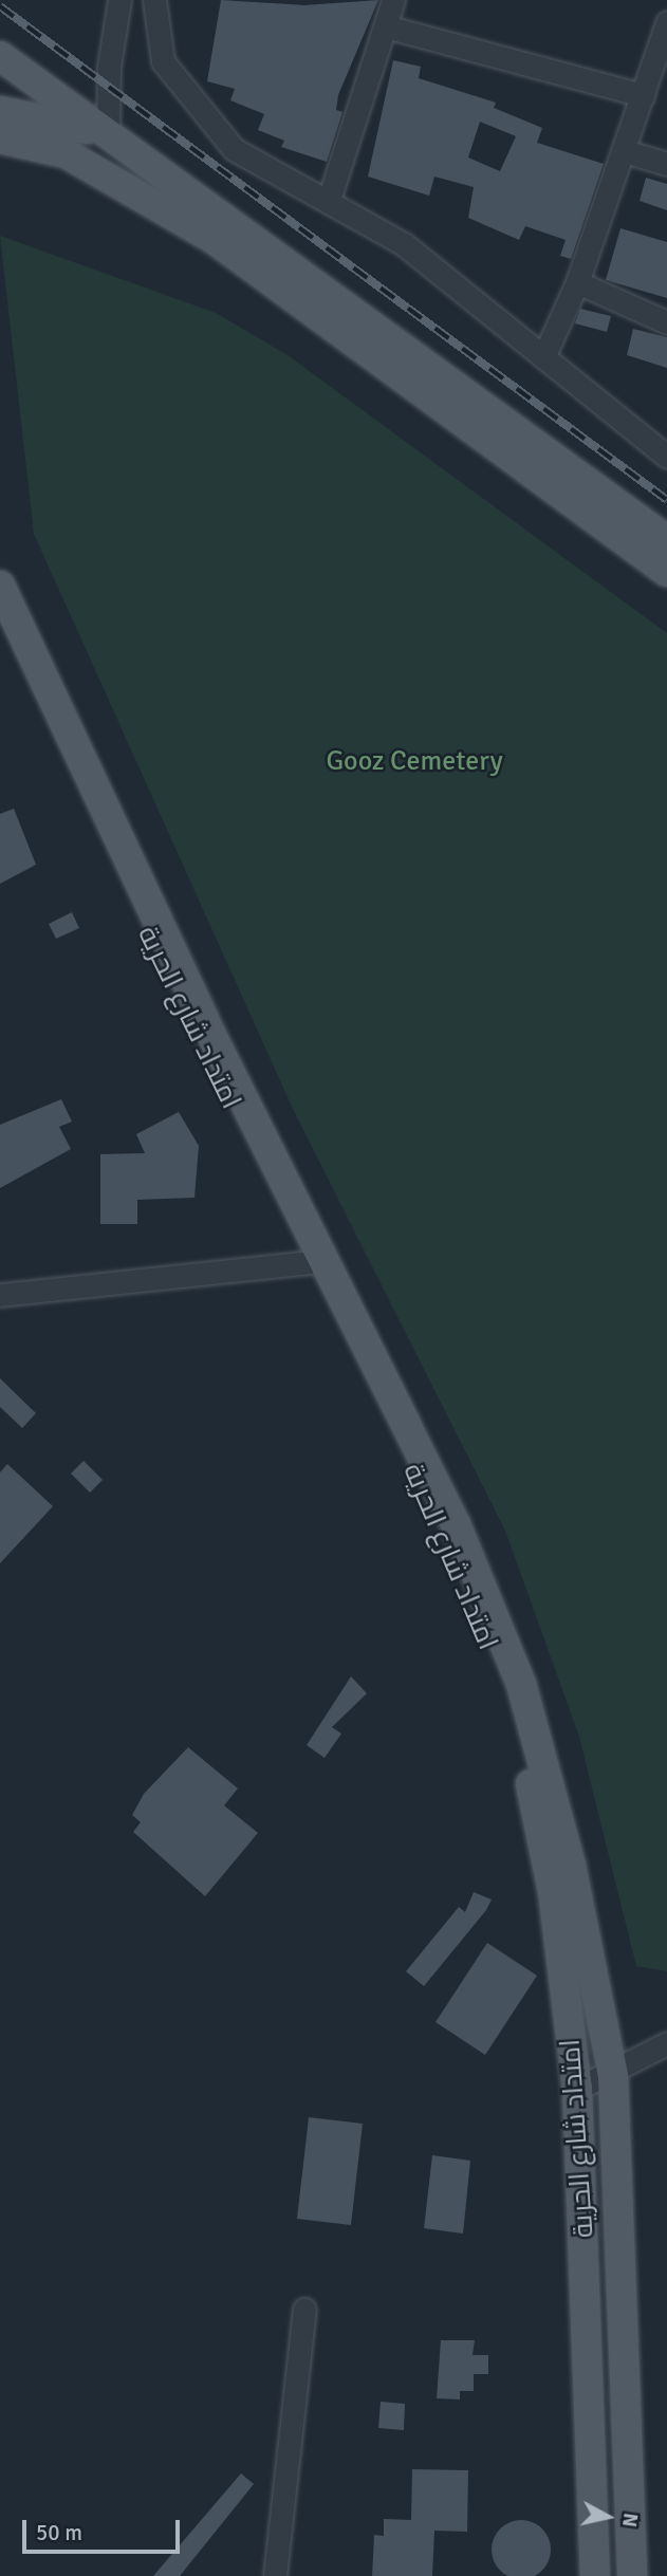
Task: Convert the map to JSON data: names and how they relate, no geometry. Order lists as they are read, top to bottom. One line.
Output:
{"streets":{"main road":["امتداد شارع الحرية"]},"parks":["Gooz Cemetery"],"scale_bar":"50 m","north":"right"}
